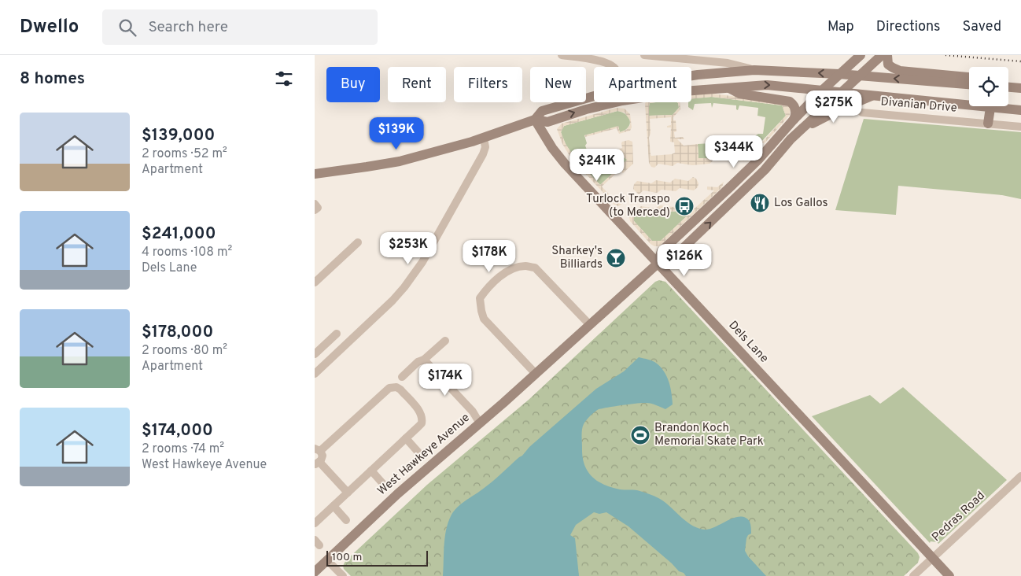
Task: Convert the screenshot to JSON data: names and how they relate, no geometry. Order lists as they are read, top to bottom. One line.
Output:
{"streets":{"street":["Divanian Drive","Dels Lane","West Hawkeye Avenue","Pedras Road"]},"crossings":[["Dels Lane","West Hawkeye Avenue"],["Dels Lane","Pedras Road"]],"places":{"restaurant":["Los Gallos"],"bus stop":["Turlock Transpo (to Merced)"],"bar":["Sharkey's Billiards"],"sports":["Brandon Koch Memorial Skate Park"]},"scale_bar":"100 m","page":{"header":"Dwello","search":"Search here","nav":["Map","Directions","Saved"],"heading":"8 homes","chip":["Buy","Rent","Filters","New","Apartment"],"price":["$275K","$139K","$344K","$241K","$253K","$178K","$126K","$174K"],"list":[{"name":"$139,000","note":"2 rooms · 52 m² · Apartment"},{"name":"$241,000","note":"4 rooms · 108 m² · Dels Lane"},{"name":"$178,000","note":"2 rooms · 80 m² · Apartment"},{"name":"$174,000","note":"2 rooms · 74 m² · West Hawkeye Avenue"}],"scale":"100 m"}}
